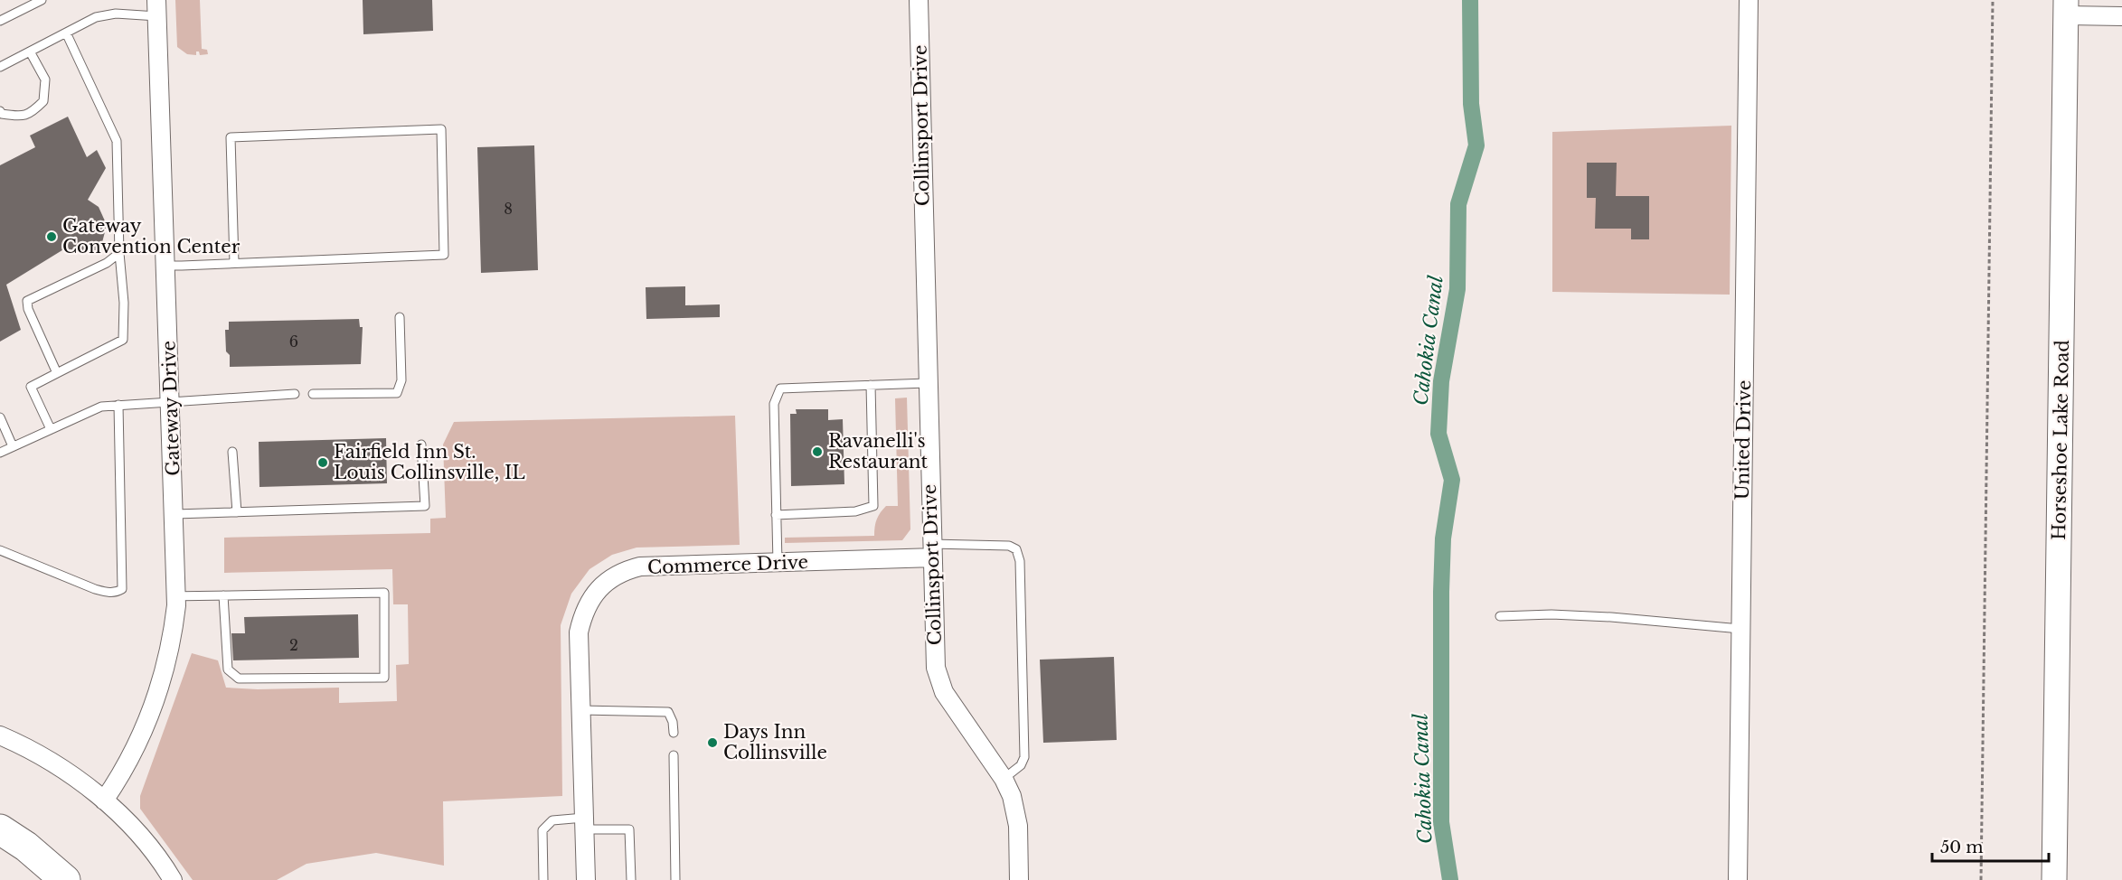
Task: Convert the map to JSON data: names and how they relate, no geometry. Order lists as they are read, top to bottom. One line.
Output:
{"streets":{"main road":["Horseshoe Lake Road"],"street":["Collinsport Drive","Gateway Drive","United Drive","Commerce Drive"]},"crossings":[["Collinsport Drive","Commerce Drive"]],"water":["Cahokia Canal"],"places":["Gateway Convention Center","Ravanelli's Restaurant","Fairfield Inn St. Louis Collinsville, IL","Days Inn Collinsville"],"house_numbers":["8","6","2"],"scale_bar":"50 m"}
